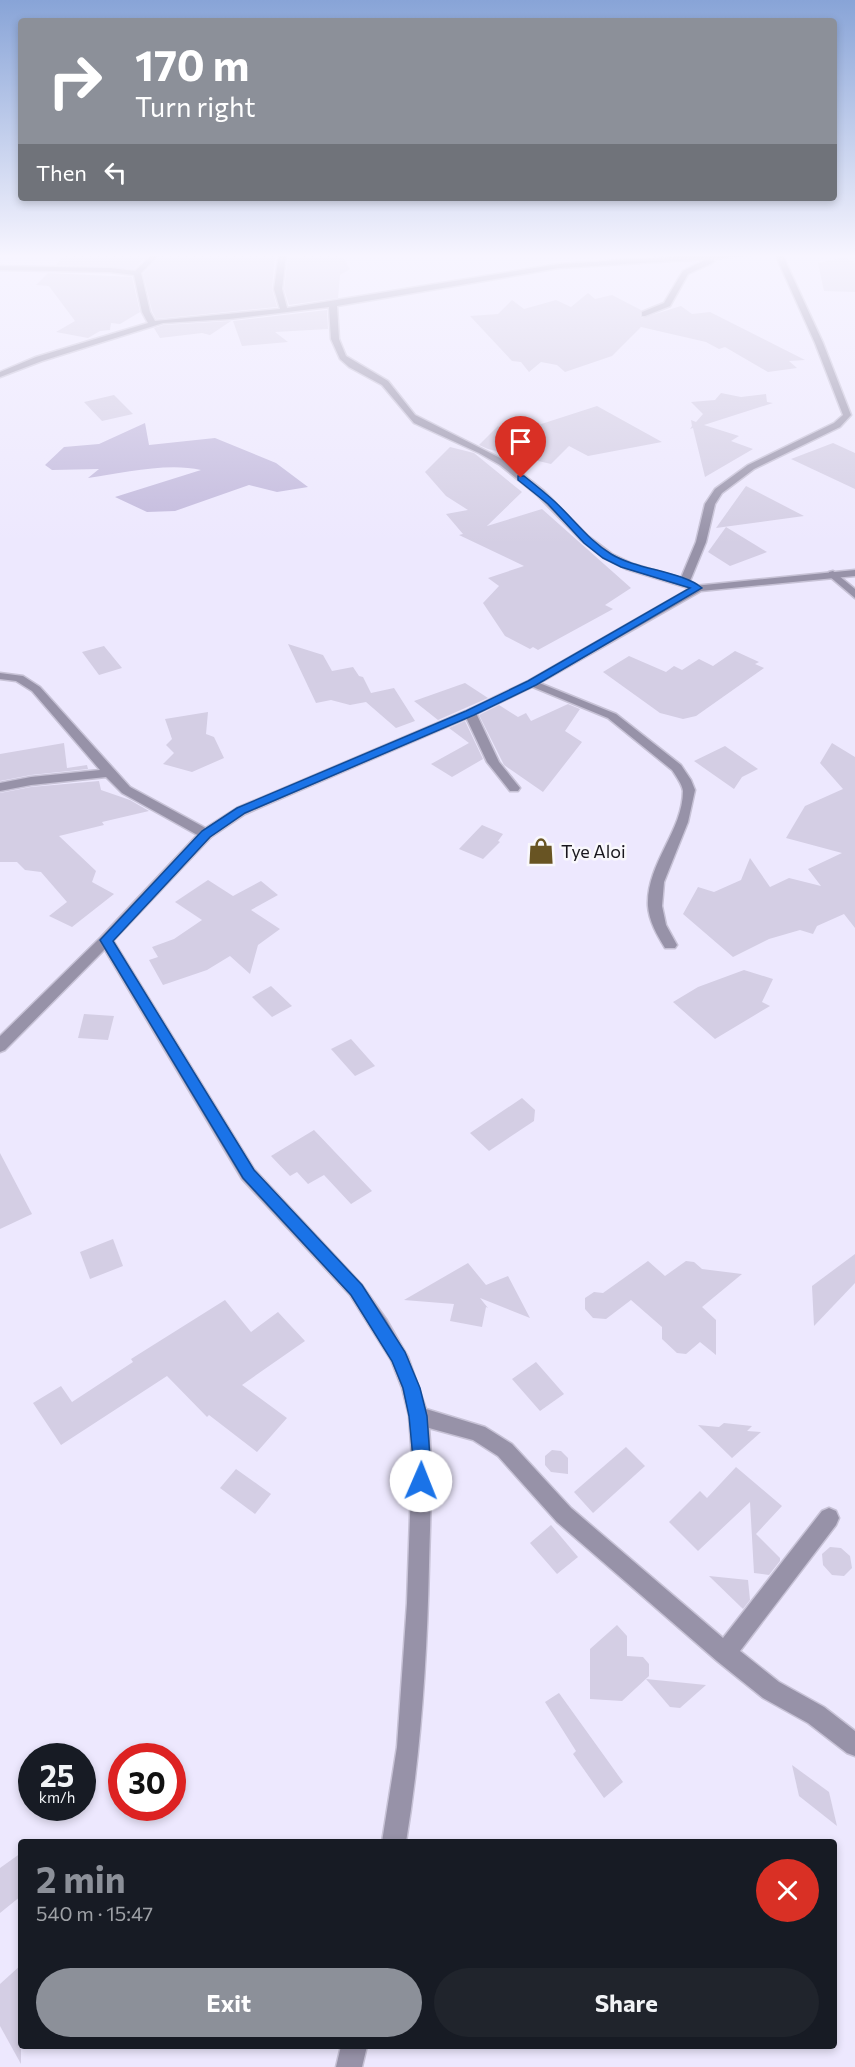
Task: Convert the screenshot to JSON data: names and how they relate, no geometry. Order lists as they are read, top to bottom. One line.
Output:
{"places":{"shop":["Tye Aloi"]},"page":{"turn":["170 m","Turn right"],"then":"Then","speed":"25 km/h","limit":"30","heading":["2 min","540 m · 15:47"],"buttons":["Exit","Share"]}}
